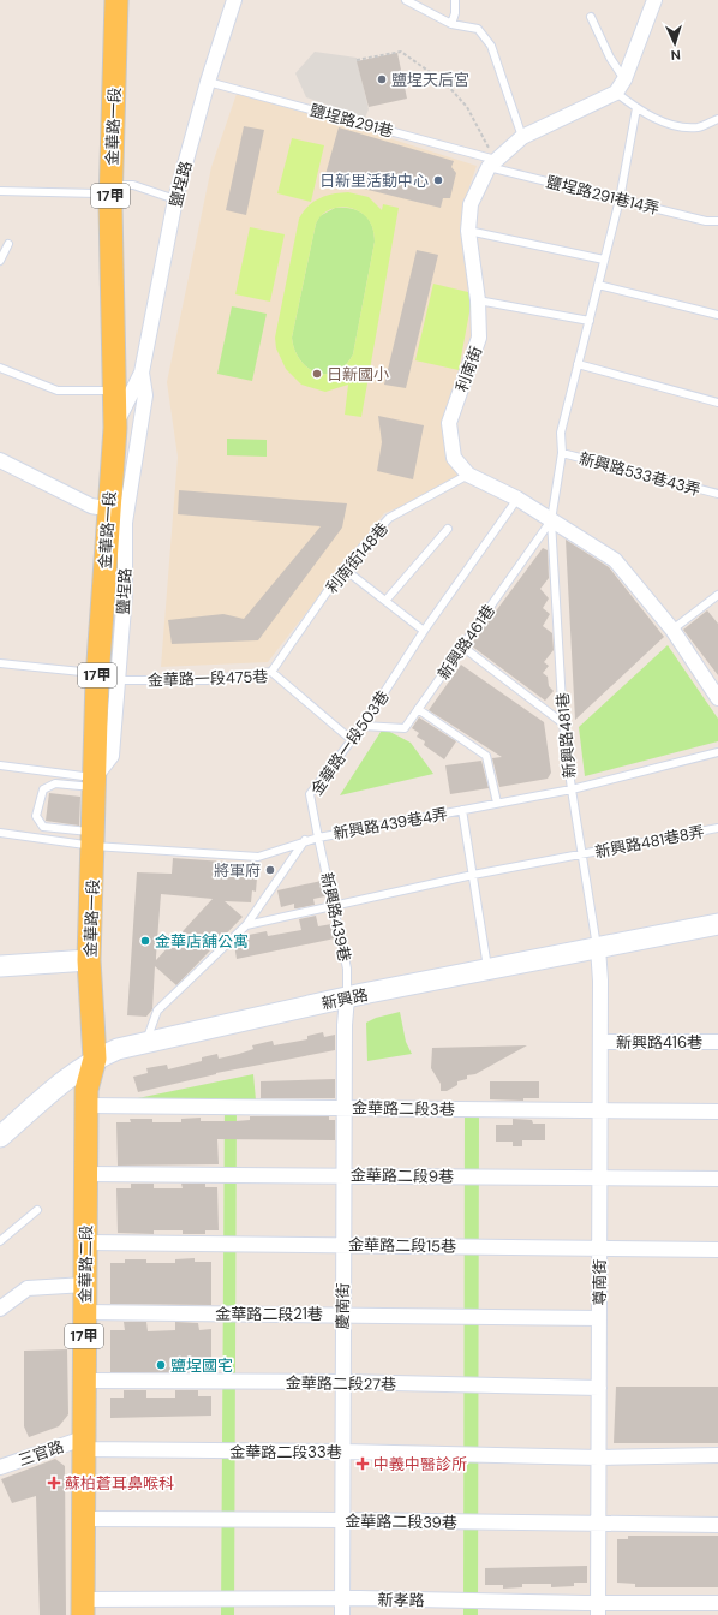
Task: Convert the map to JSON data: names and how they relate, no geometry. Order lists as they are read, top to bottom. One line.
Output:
{"streets":{"main road":["金華路一段","17甲","金華路二段"],"street":["鹽埕路","利南街","新興路","新興路416巷","金華路二段3巷","金華路二段9巷","金華路二段15巷","尊南街","慶南街","金華路二段21巷","金華路二段27巷","金華路二段33巷","三官路","金華路二段39巷","新孝路"],"lane":["鹽埕路291巷","鹽埕路291巷14弄","新興路533巷43弄","利南街148巷","新興路461巷","金華路一段475巷","新興路481巷","金華路一段503巷","新興路439巷4弄","新興路481巷8弄","新興路439巷"]},"crossings":[["鹽埕路291巷","鹽埕路"],["鹽埕路291巷","鹽埕路291巷14弄"],["鹽埕路291巷","利南街"],["金華路一段","鹽埕路"],["金華路一段","金華路一段475巷"],["金華路一段","新興路"],["金華路一段","金華路二段"],["鹽埕路291巷14弄","利南街"],["利南街","利南街148巷"],["利南街","新興路461巷"],["利南街","新興路481巷"],["利南街","金華路一段503巷"],["利南街148巷","金華路一段475巷"],["新興路461巷","新興路481巷"],["新興路461巷","金華路一段503巷"],["金華路一段475巷","金華路一段503巷"],["新興路481巷","新興路439巷4弄"],["新興路481巷","新興路481巷8弄"],["新興路481巷","新興路"],["新興路481巷","尊南街"],["金華路一段503巷","新興路439巷4弄"],["金華路一段503巷","新興路439巷"],["新興路439巷4弄","新興路439巷"],["新興路481巷8弄","新興路439巷"],["新興路439巷","新興路"],["新興路439巷","慶南街"],["新興路","金華路二段"],["新興路","尊南街"],["新興路","慶南街"],["新興路416巷","尊南街"],["金華路二段3巷","金華路二段"],["金華路二段3巷","尊南街"],["金華路二段3巷","慶南街"],["金華路二段9巷","金華路二段"],["金華路二段9巷","尊南街"],["金華路二段9巷","慶南街"],["金華路二段15巷","金華路二段"],["金華路二段15巷","尊南街"],["金華路二段15巷","慶南街"],["金華路二段","金華路二段21巷"],["金華路二段","金華路二段27巷"],["金華路二段","金華路二段33巷"],["金華路二段","三官路"],["金華路二段","金華路二段39巷"],["金華路二段","新孝路"],["尊南街","金華路二段21巷"],["尊南街","金華路二段27巷"],["尊南街","金華路二段33巷"],["尊南街","金華路二段39巷"],["尊南街","新孝路"],["慶南街","金華路二段21巷"],["慶南街","金華路二段27巷"],["慶南街","金華路二段33巷"],["慶南街","金華路二段39巷"],["慶南街","新孝路"],["金華路二段33巷","三官路"]],"places":{"other":["鹽埕天后宮","日新里活動中心","日新國小","將軍府","金華店舖公寓","鹽埕國宅"],"health":["中義中醫診所","蘇柏蒼耳鼻喉科"]},"north":"bottom"}
